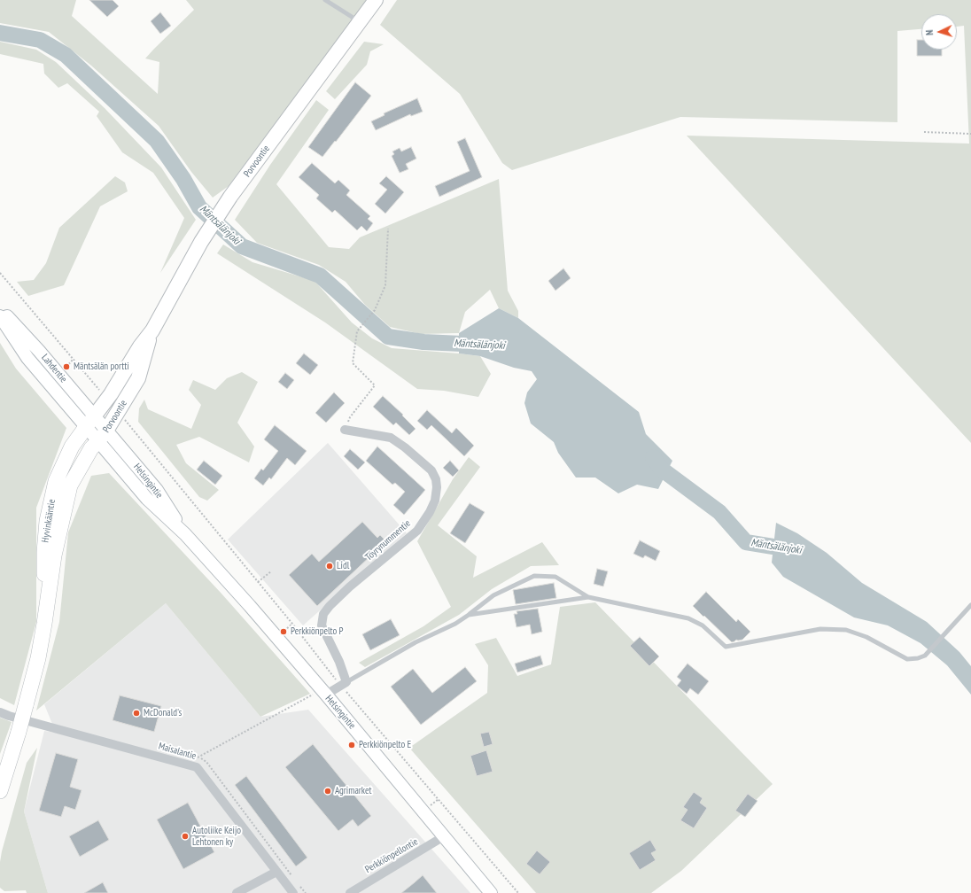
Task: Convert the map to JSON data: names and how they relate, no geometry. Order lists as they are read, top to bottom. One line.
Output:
{"streets":{"highway":["Hyvinkääntie"],"main road":["Porvoontie","Lahdentie","Helsingintie"],"street":["Töyrynummentie","Maisalantie","Perkkiönpellontie"]},"crossings":[["Porvoontie","Lahdentie"],["Porvoontie","Helsingintie"],["Porvoontie","Hyvinkääntie"],["Lahdentie","Helsingintie"],["Lahdentie","Hyvinkääntie"],["Helsingintie","Hyvinkääntie"],["Helsingintie","Perkkiönpellontie"]],"water":["Mäntsälänjoki"],"places":["Mäntsälän portti","Lidl","Perkkiönpelto P","McDonald's","Perkkiönpelto E","Agrimarket","Autoliike Keijo Lehtonen ky"],"north":"left"}
